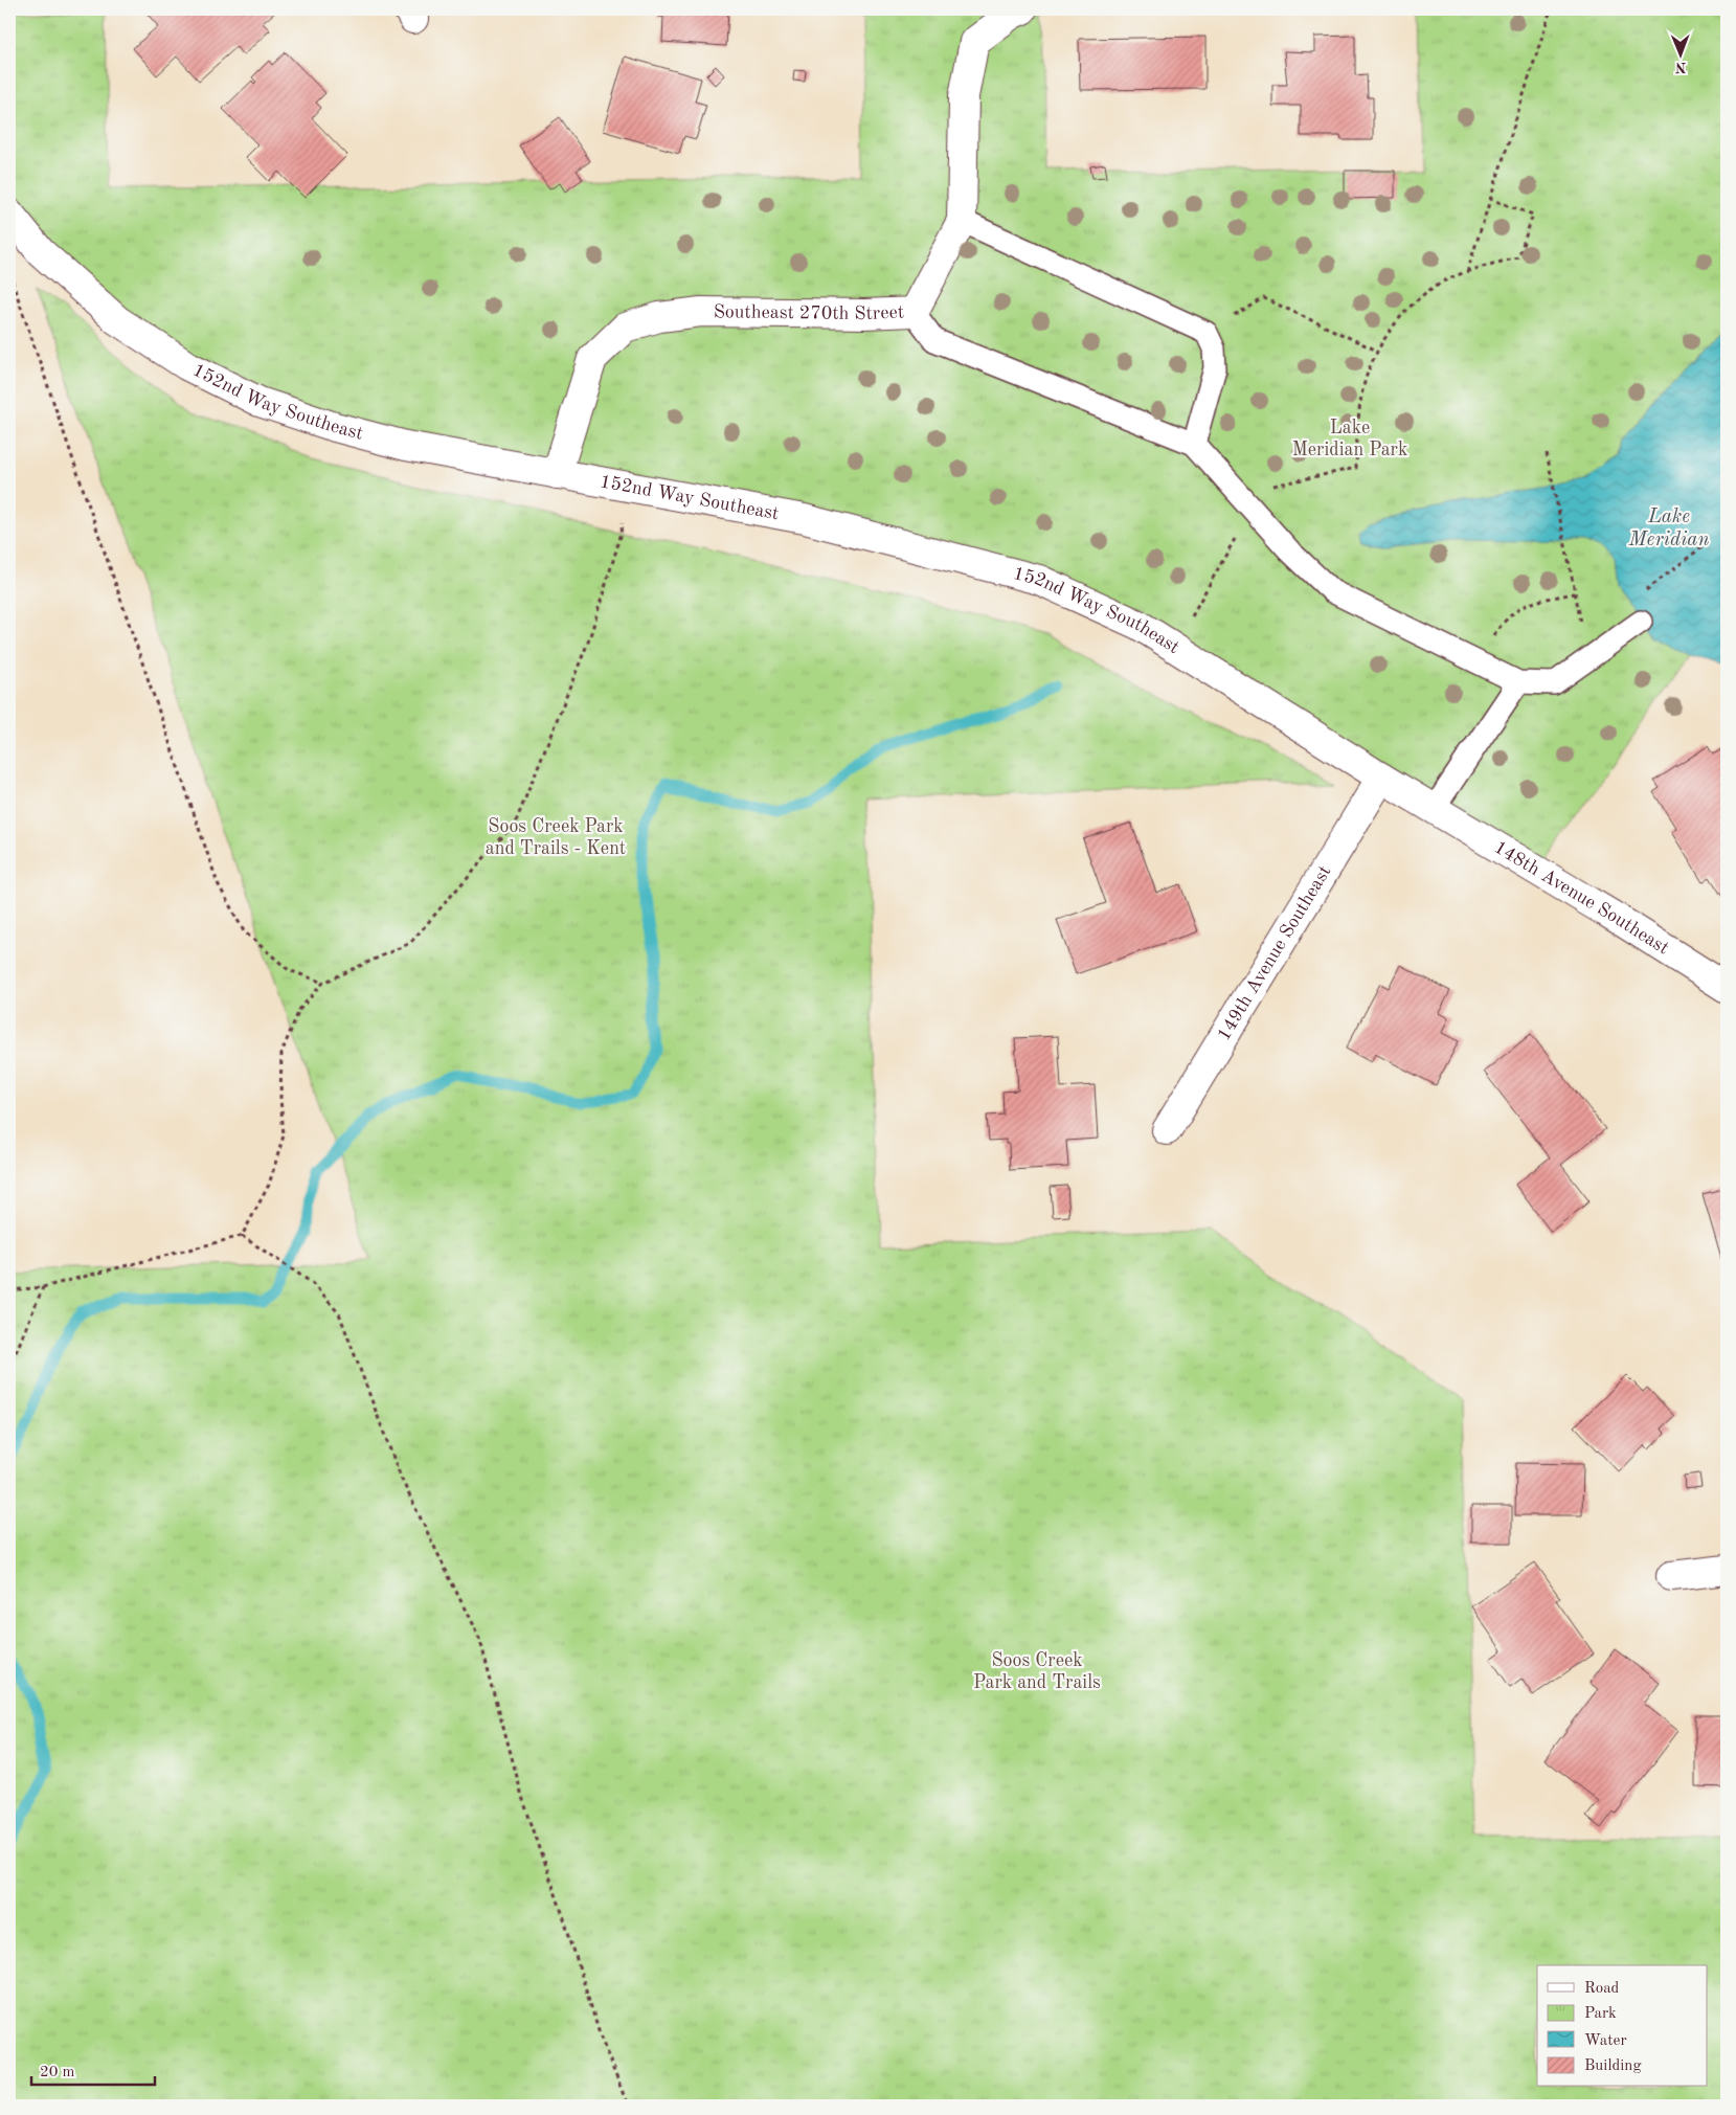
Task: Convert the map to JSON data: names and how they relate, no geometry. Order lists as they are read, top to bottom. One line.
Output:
{"streets":{"street":["Southeast 270th Street","152nd Way Southeast","148th Avenue Southeast","149th Avenue Southeast"]},"crossings":[["Southeast 270th Street","152nd Way Southeast"],["152nd Way Southeast","148th Avenue Southeast"],["152nd Way Southeast","149th Avenue Southeast"],["148th Avenue Southeast","149th Avenue Southeast"]],"water":["Lake Meridian"],"parks":["Lake Meridian Park","Soos Creek Park and Trails - Kent","Soos Creek Park and Trails"],"legend":["Road","Park","Water","Building"],"scale_bar":"20 m","north":"bottom"}
